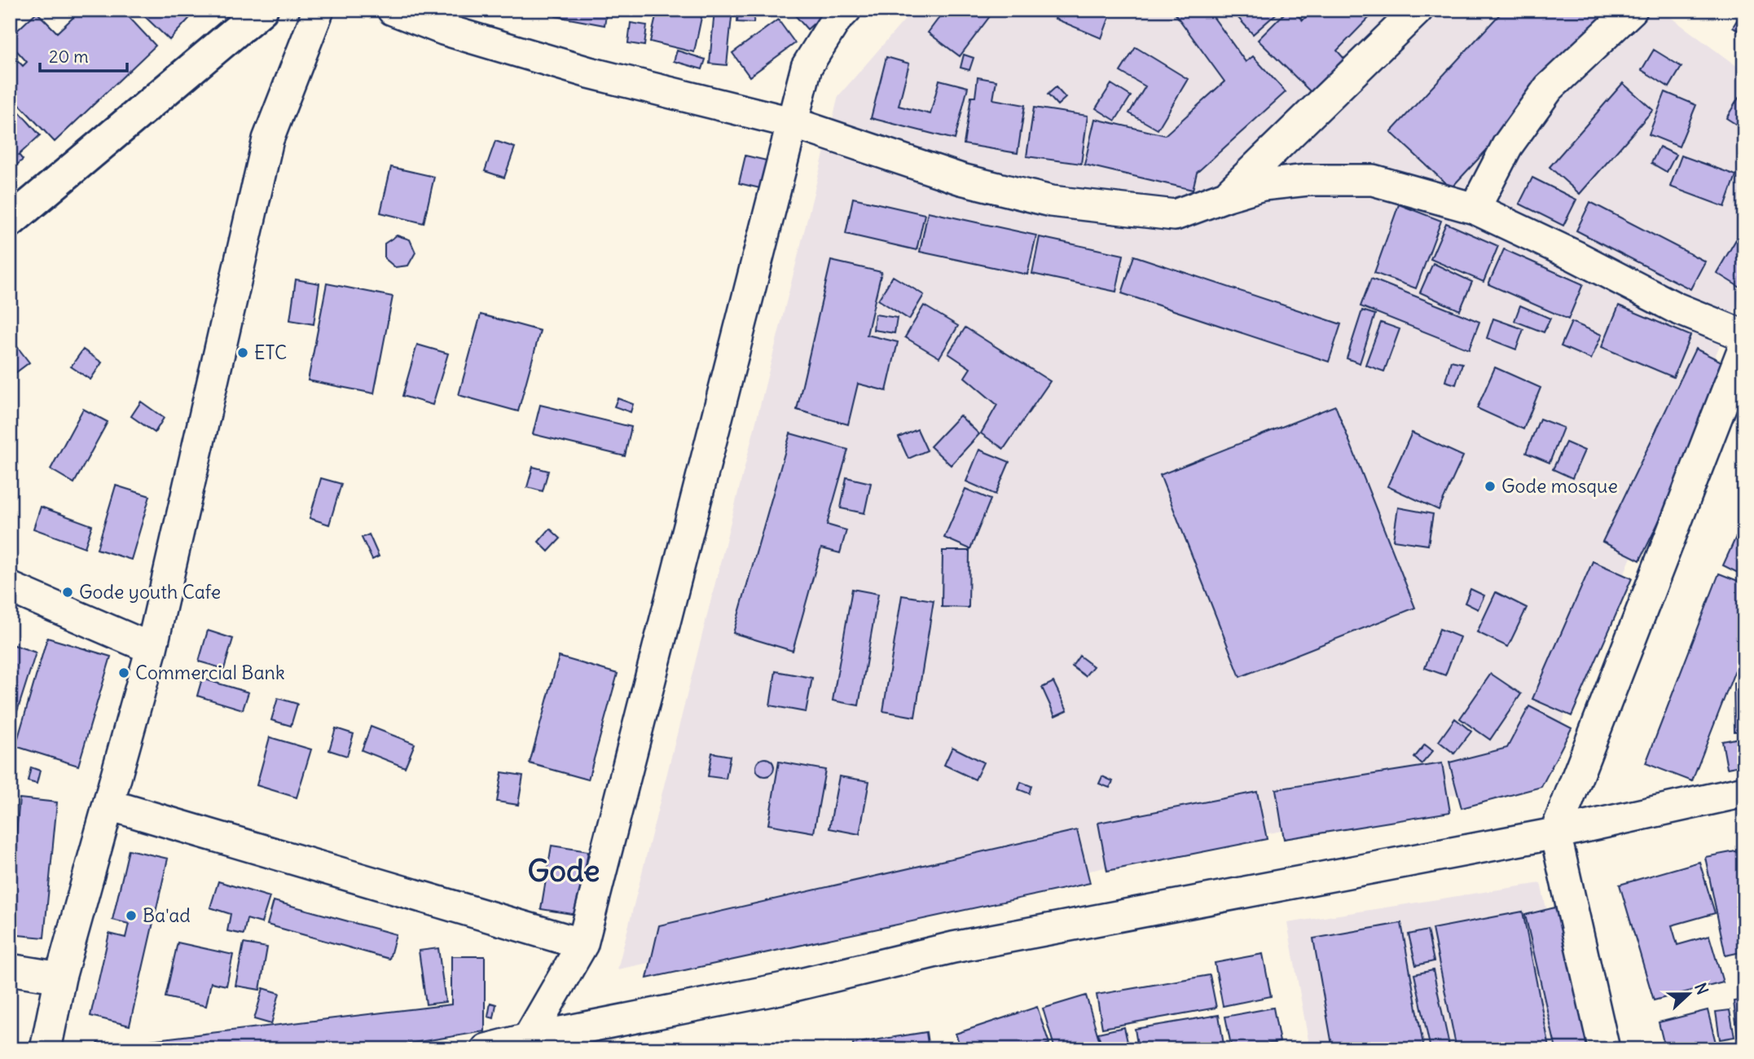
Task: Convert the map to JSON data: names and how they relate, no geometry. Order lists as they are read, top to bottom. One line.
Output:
{"districts":["Gode"],"places":["ETC","Gode mosque","Gode youth Cafe","Commercial Bank","Ba'ad"],"scale_bar":"20 m","north":"right"}
